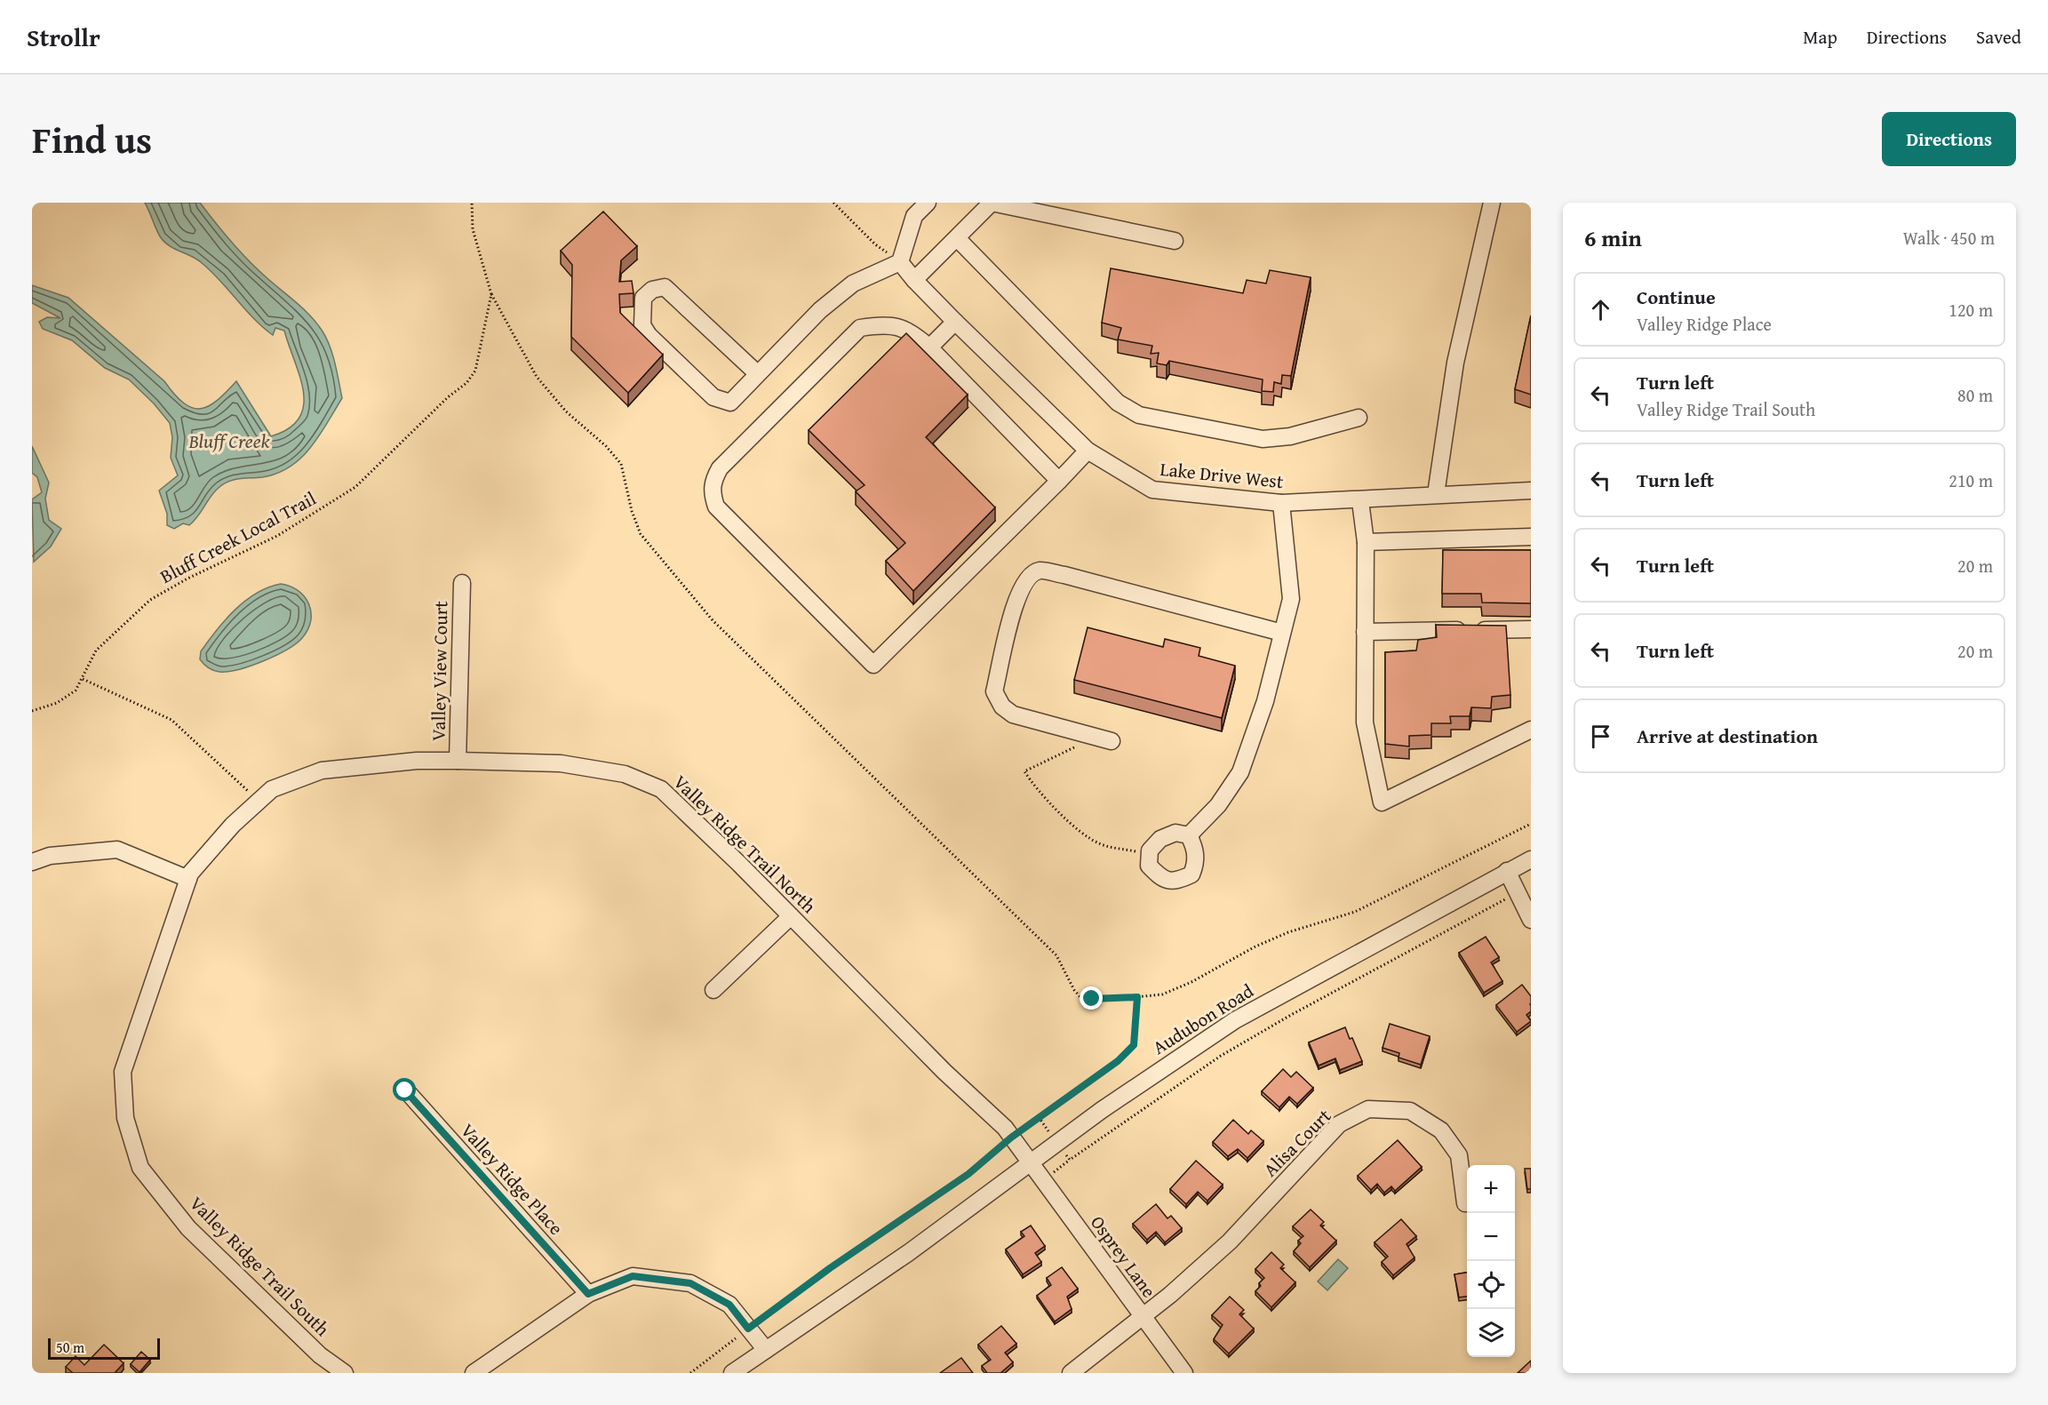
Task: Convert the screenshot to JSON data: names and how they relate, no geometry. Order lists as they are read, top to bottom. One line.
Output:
{"streets":{"street":["Lake Drive West","Valley View Court","Valley Ridge Trail North","Audubon Road","Alisa Court","Valley Ridge Place","Osprey Lane","Valley Ridge Trail South"],"path":["Bluff Creek Local Trail"]},"crossings":[["Valley View Court","Valley Ridge Trail North"],["Valley Ridge Trail North","Audubon Road"],["Valley Ridge Trail North","Osprey Lane"],["Valley Ridge Trail North","Valley Ridge Trail South"],["Audubon Road","Osprey Lane"],["Alisa Court","Osprey Lane"]],"water":["Bluff Creek"],"scale_bar":"50 m","page":{"header":"Strollr","nav":["Map","Directions","Saved"],"title":"Find us","buttons":"Directions","heading":["6 min","Walk · 450 m"],"list":[["Continue","Valley Ridge Place","120 m"],["Turn left","Valley Ridge Trail South","80 m"],["Turn left","210 m"],["Turn left","20 m"],["Turn left","20 m"],"Arrive at destination"],"map_buttons":["+","−"],"scale":"50 m"}}
